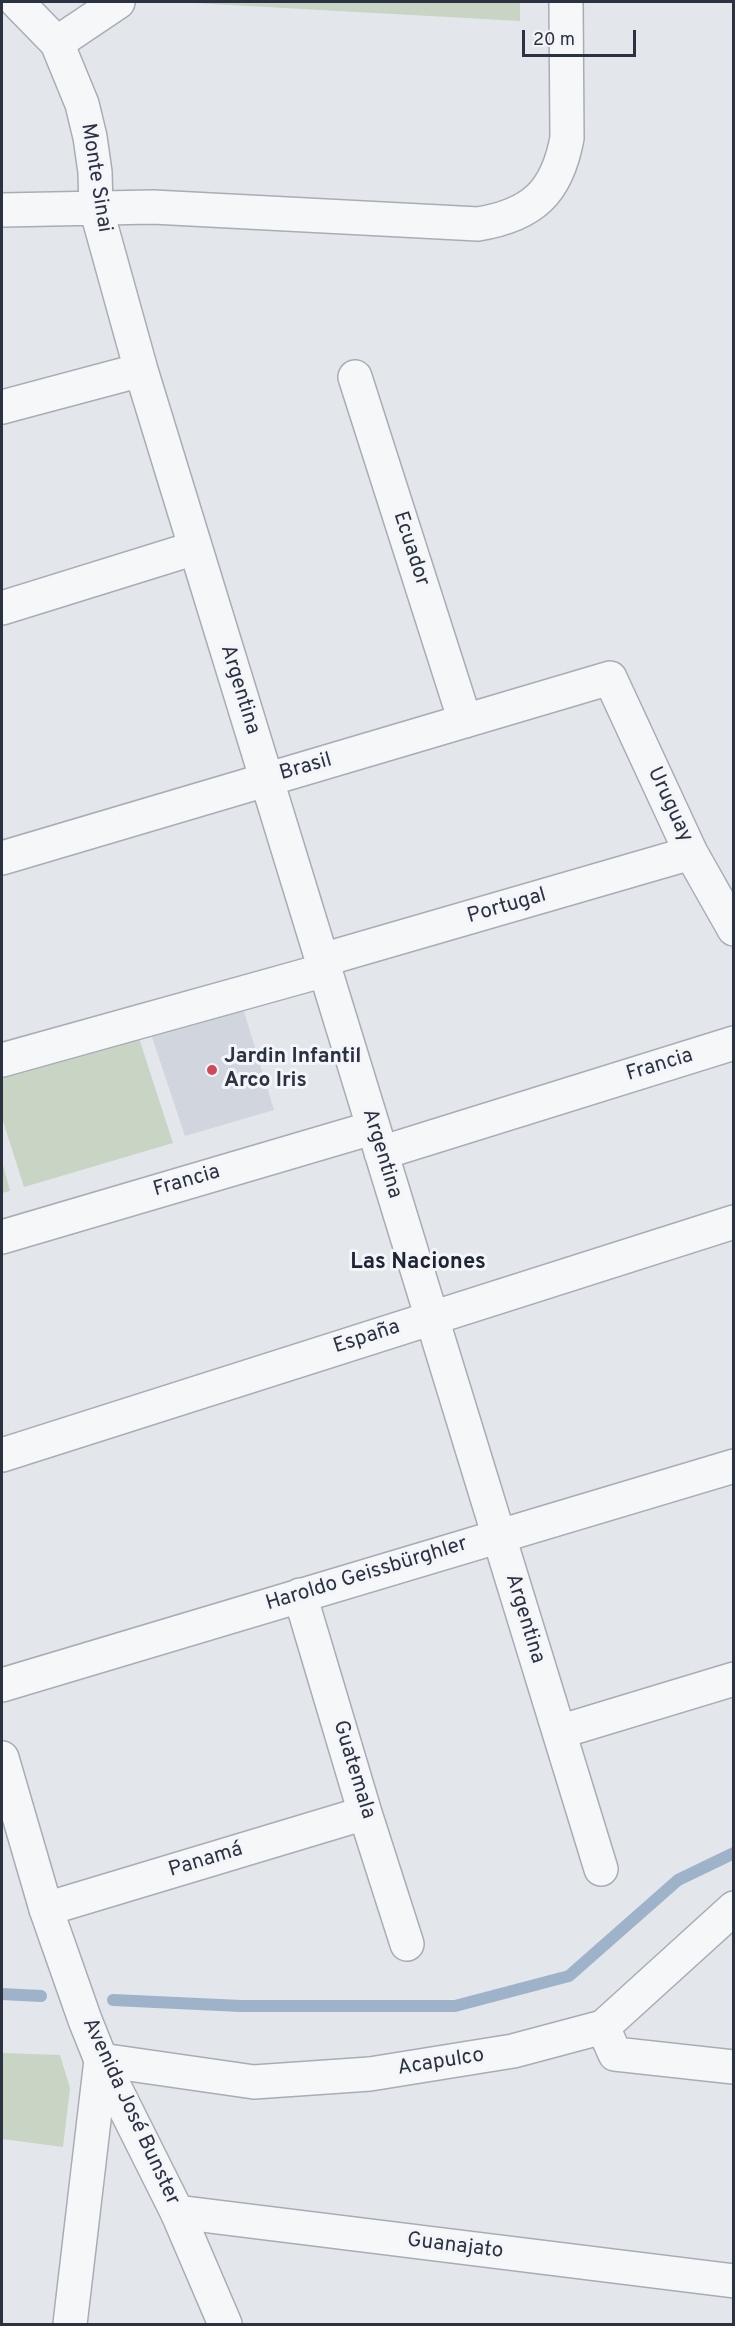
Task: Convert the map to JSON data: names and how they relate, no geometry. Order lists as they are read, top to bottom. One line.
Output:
{"streets":{"street":["Monte Sinai","Ecuador","Argentina","Brasil","Uruguay","Portugal","Francia","España","Haroldo Geissbürghler","Guatemala","Panamá","Acapulco","Avenida José Bunster","Guanajato"]},"crossings":[["Monte Sinai","Argentina"],["Ecuador","Brasil"],["Argentina","Brasil"],["Argentina","Portugal"],["Argentina","Francia"],["Argentina","España"],["Argentina","Haroldo Geissbürghler"],["Brasil","Uruguay"],["Uruguay","Portugal"],["Haroldo Geissbürghler","Guatemala"],["Guatemala","Panamá"],["Panamá","Avenida José Bunster"],["Acapulco","Avenida José Bunster"],["Avenida José Bunster","Guanajato"]],"districts":["Las Naciones"],"places":["Jardin Infantil Arco Iris"],"scale_bar":"20 m"}
